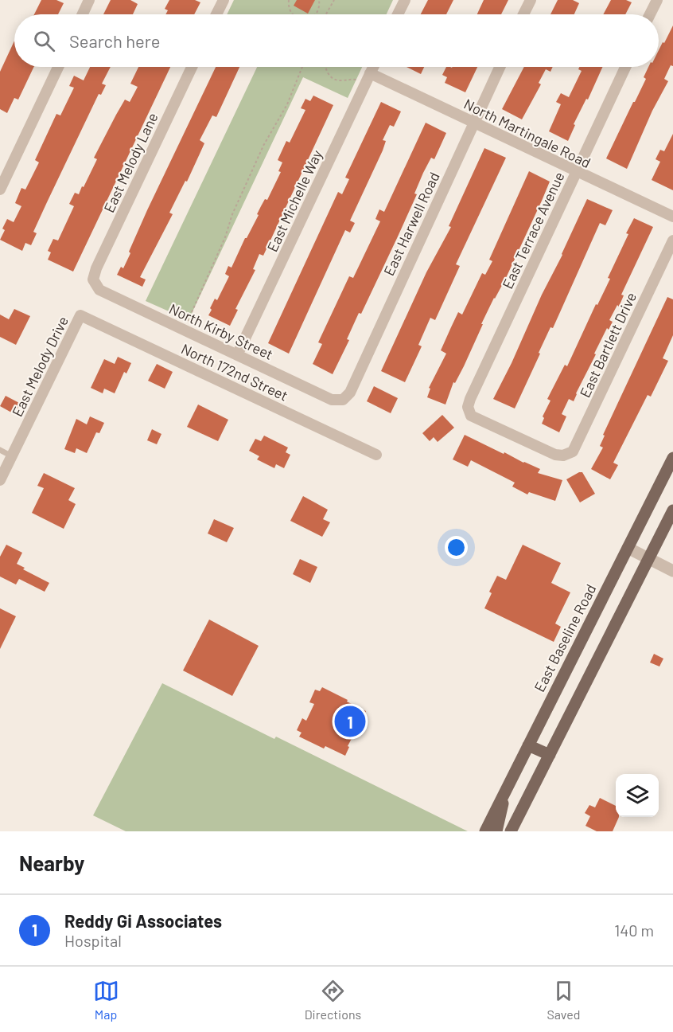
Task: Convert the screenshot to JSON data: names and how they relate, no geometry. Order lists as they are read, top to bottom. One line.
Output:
{"streets":{"main road":["East Baseline Road"],"street":["North Martingale Road","East Melody Lane","East Michelle Way","East Harwell Road","East Terrace Avenue","North Kirby Street","East Bartlett Drive","East Melody Drive","North 172nd Street"]},"crossings":[["North Martingale Road","East Michelle Way"],["North Martingale Road","East Harwell Road"],["North Martingale Road","East Terrace Avenue"],["East Melody Lane","North Kirby Street"],["East Michelle Way","North Kirby Street"],["East Harwell Road","North Kirby Street"],["East Terrace Avenue","East Bartlett Drive"],["East Melody Drive","North 172nd Street"]],"page":{"search":"Search here","pins":"1","heading":"Nearby","list":[{"mark":"1","name":"Reddy Gi Associates","note":"Hospital","value":"140 m"}],"nav":["Map","Directions","Saved"]}}
